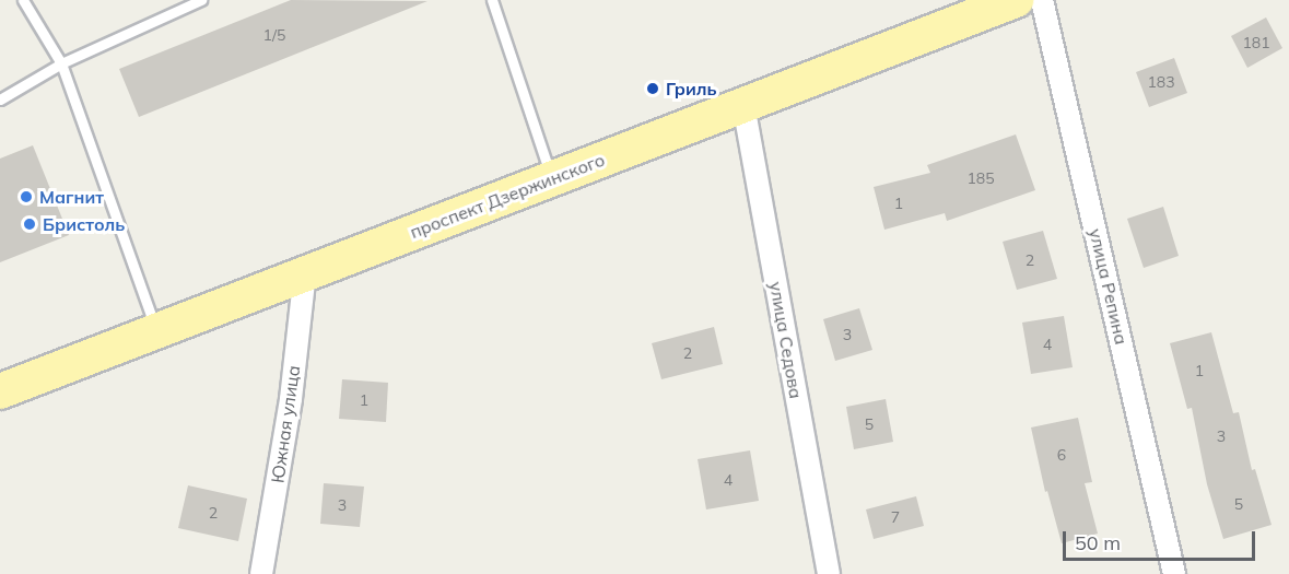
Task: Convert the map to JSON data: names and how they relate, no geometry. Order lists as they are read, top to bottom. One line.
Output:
{"streets":{"main road":["проспект Дзержинского"],"street":["улица Репина","улица Седова","Южная улица"]},"crossings":[["проспект Дзержинского","улица Седова"],["проспект Дзержинского","Южная улица"]],"places":["Гриль","Магнит","Бристоль"],"house_numbers":["1/5","181","183","185","1","2","3","4","2","1","1","5","3","6","4","5","3","2","7"],"scale_bar":"50 m"}
